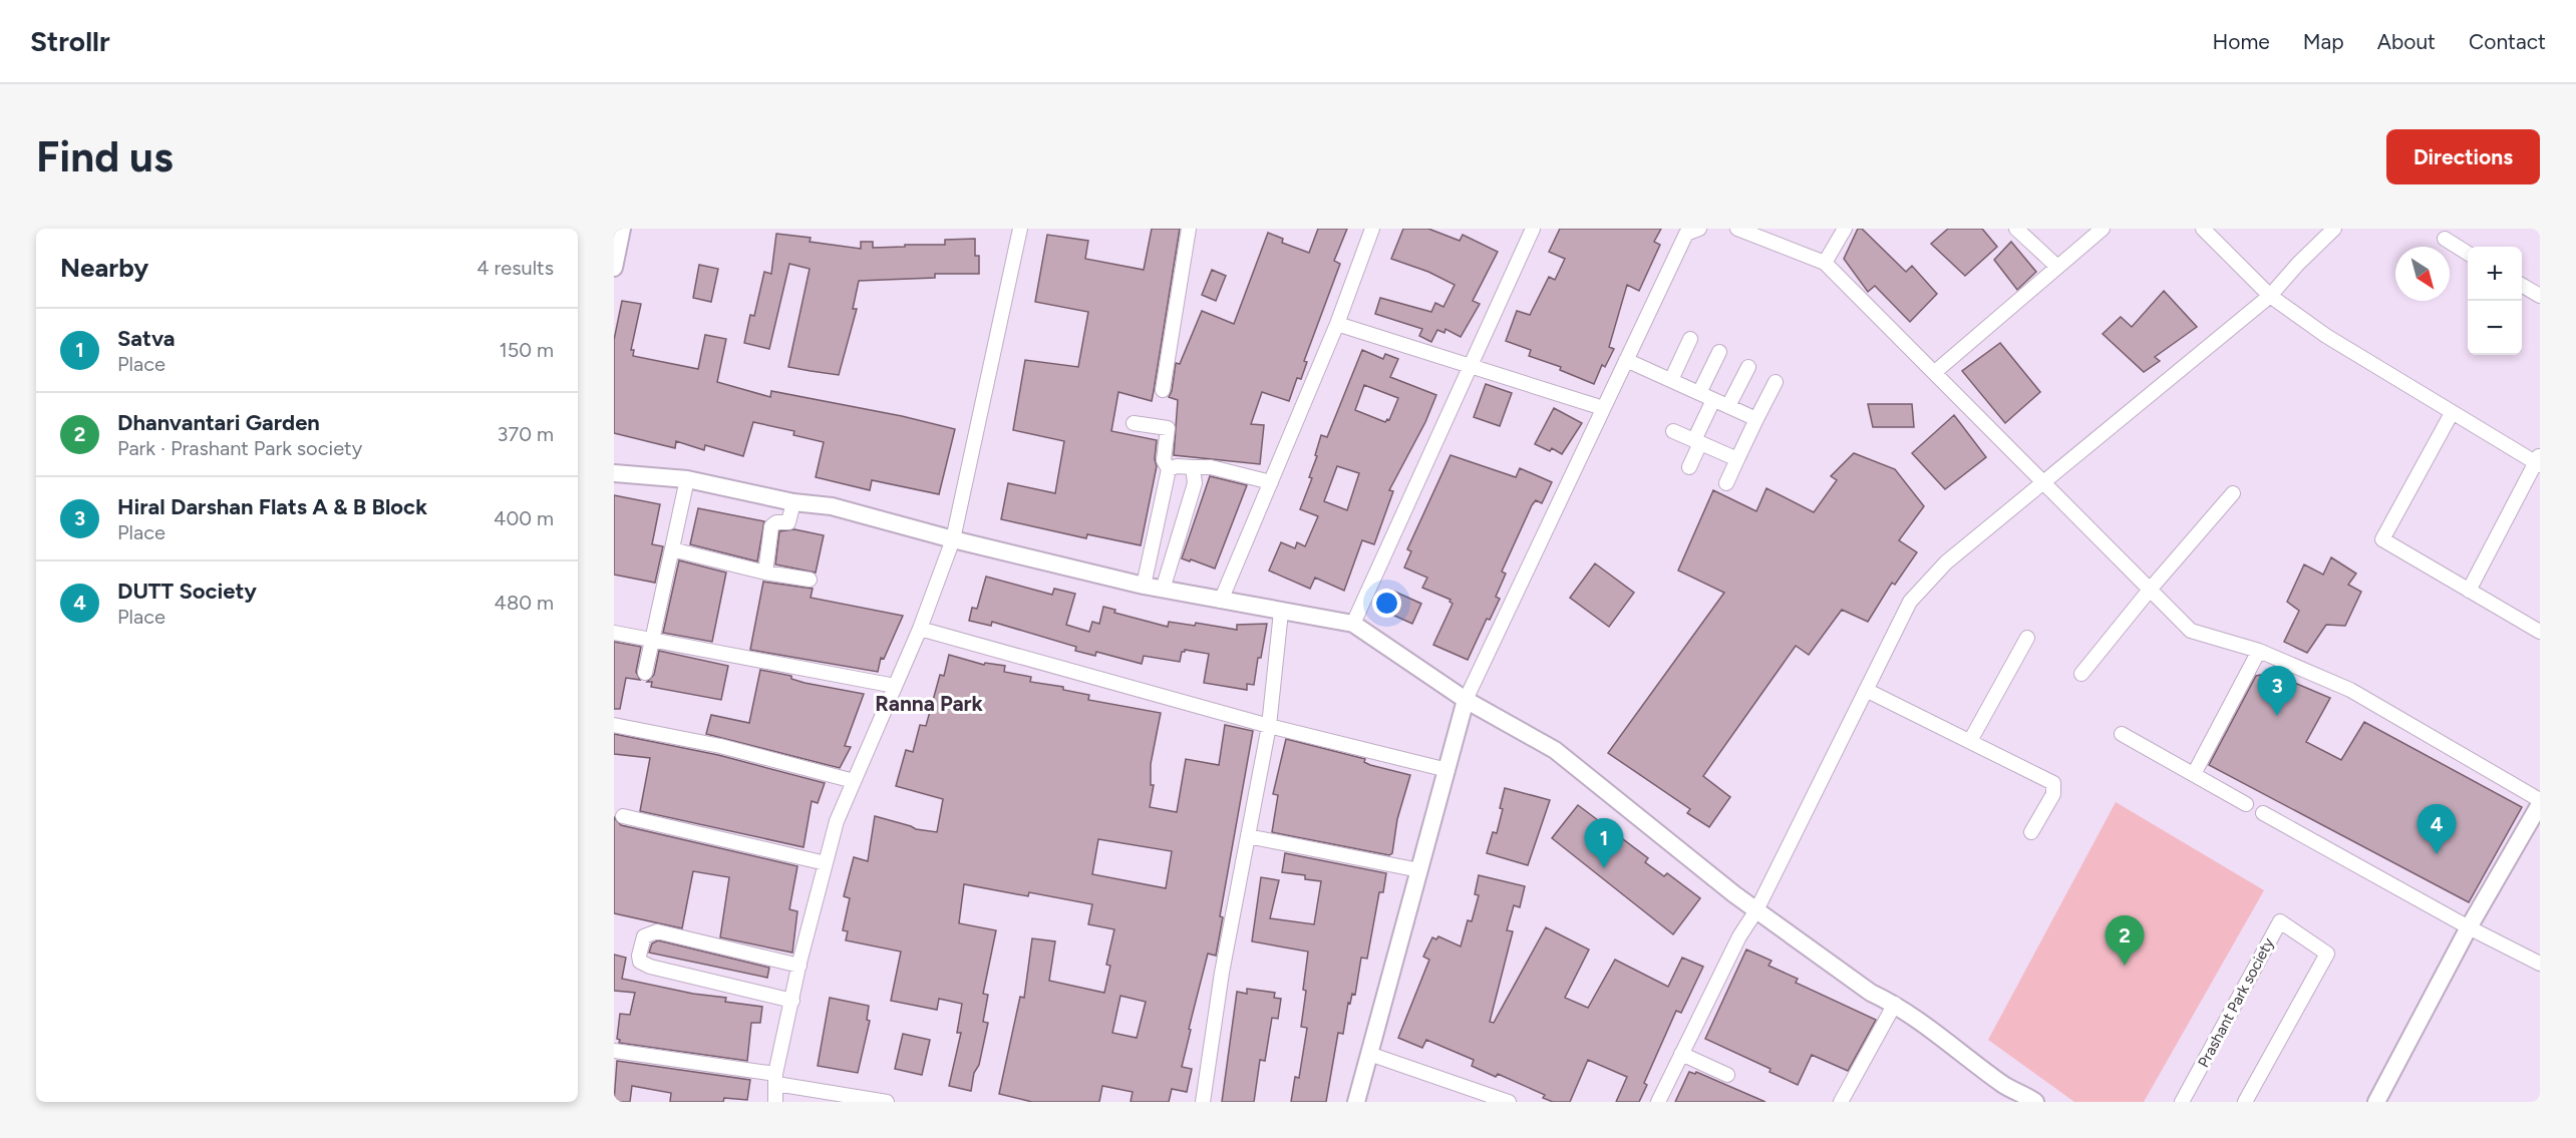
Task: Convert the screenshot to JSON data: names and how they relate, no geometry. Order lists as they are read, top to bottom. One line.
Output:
{"streets":{"street":["Prashant Park society"]},"districts":["Ranna Park"],"north":"bottom right","page":{"header":"Strollr","nav":["Home","Map","About","Contact"],"buttons":"Directions","title":"Find us","heading":["Nearby","4 results"],"map_buttons":["+","−"],"list":[{"mark":"1","name":"Satva","note":"Place","value":"150 m"},{"mark":"2","name":"Dhanvantari Garden","note":"Park · Prashant Park society","value":"370 m"},{"mark":"3","name":"Hiral Darshan Flats A & B Block","note":"Place","value":"400 m"},{"mark":"4","name":"DUTT Society","note":"Place","value":"480 m"}],"pins":["3","4","1","2"]}}
